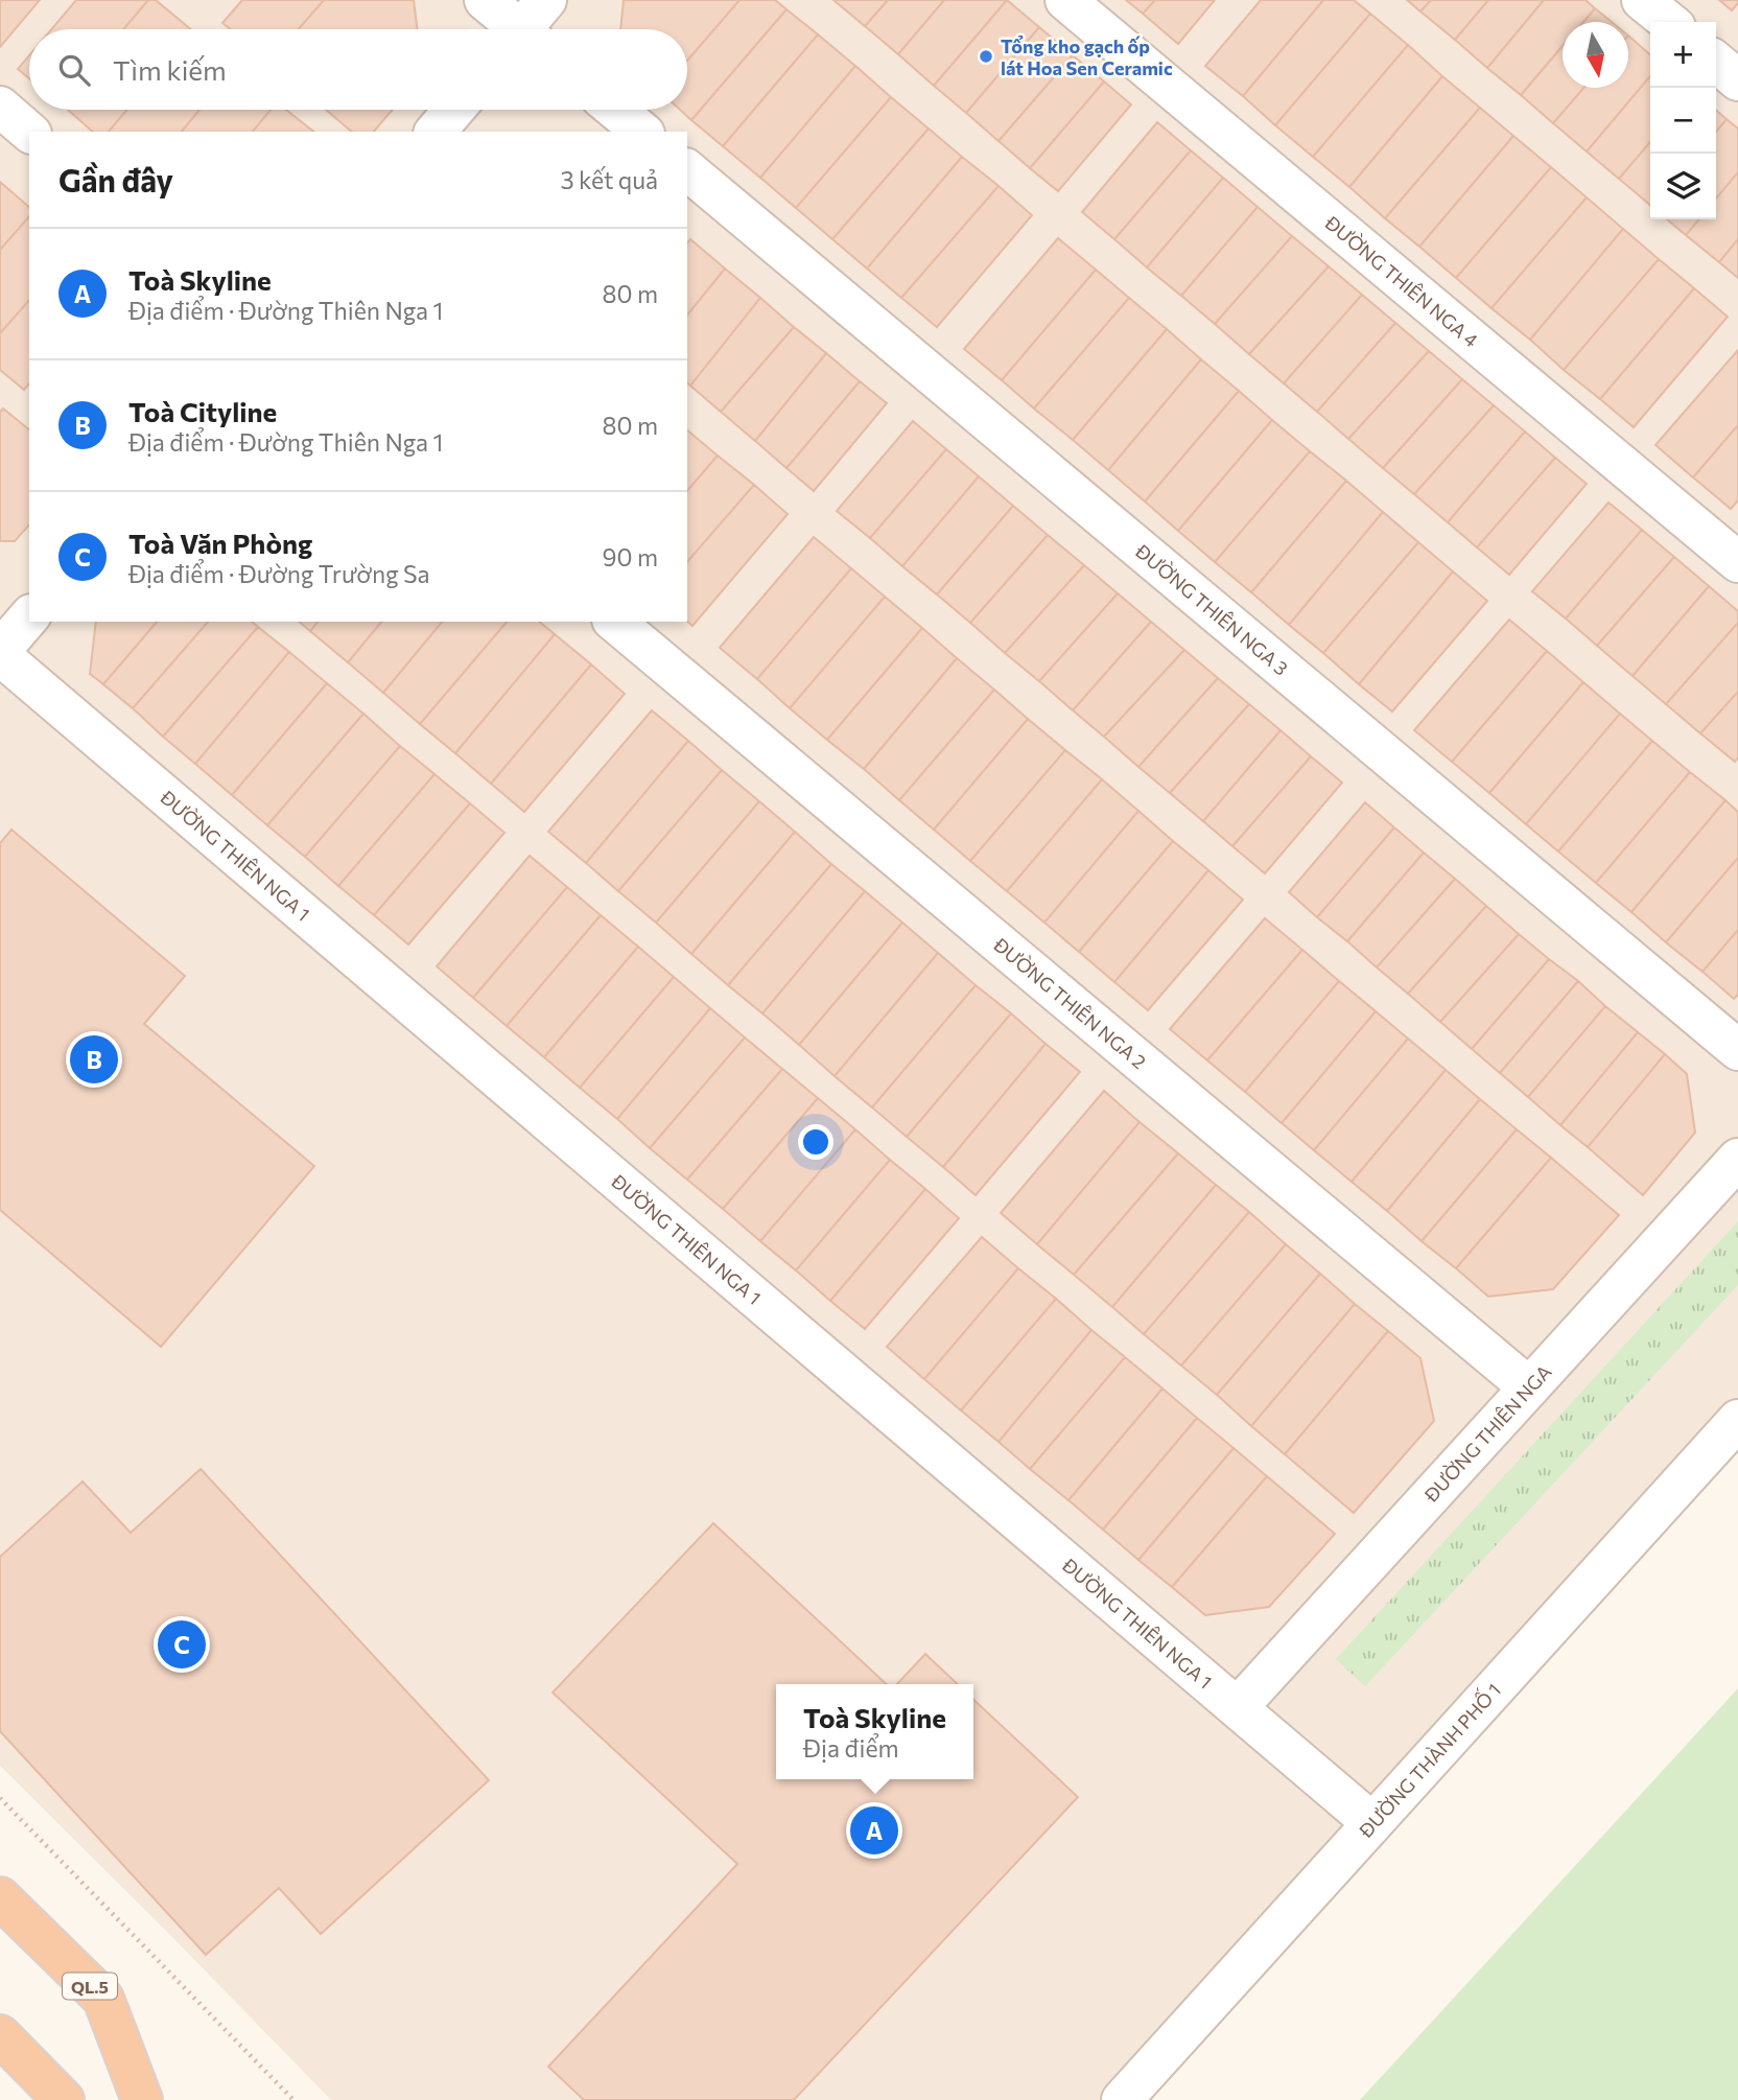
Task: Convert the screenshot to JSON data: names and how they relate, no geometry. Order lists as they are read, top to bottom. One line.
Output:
{"streets":{"highway":["QL.5"],"street":["ĐƯỜNG THIÊN NGA 4","ĐƯỜNG THIÊN NGA 3","ĐƯỜNG THIÊN NGA 1","ĐƯỜNG THIÊN NGA 2","ĐƯỜNG THIÊN NGA","ĐƯỜNG THÀNH PHỐ 1"]},"crossings":[["ĐƯỜNG THIÊN NGA 1","ĐƯỜNG THIÊN NGA"],["ĐƯỜNG THIÊN NGA 1","ĐƯỜNG THÀNH PHỐ 1"],["ĐƯỜNG THIÊN NGA 2","ĐƯỜNG THIÊN NGA"]],"places":["Tổng kho gạch ốp lát Hoa Sen Ceramic"],"north":"bottom","page":{"map_buttons":["+","−"],"search":"Tìm kiếm","heading":["Gần đây","3 kết quả"],"list":[{"mark":"A","name":"Toà Skyline","note":"Địa điểm · Đường Thiên Nga 1","value":"80 m"},{"mark":"B","name":"Toà Cityline","note":"Địa điểm · Đường Thiên Nga 1","value":"80 m"},{"mark":"C","name":"Toà Văn Phòng","note":"Địa điểm · Đường Trường Sa","value":"90 m"}],"pins":["B","C","A"],"popup":["Toà Skyline","Địa điểm"]}}
